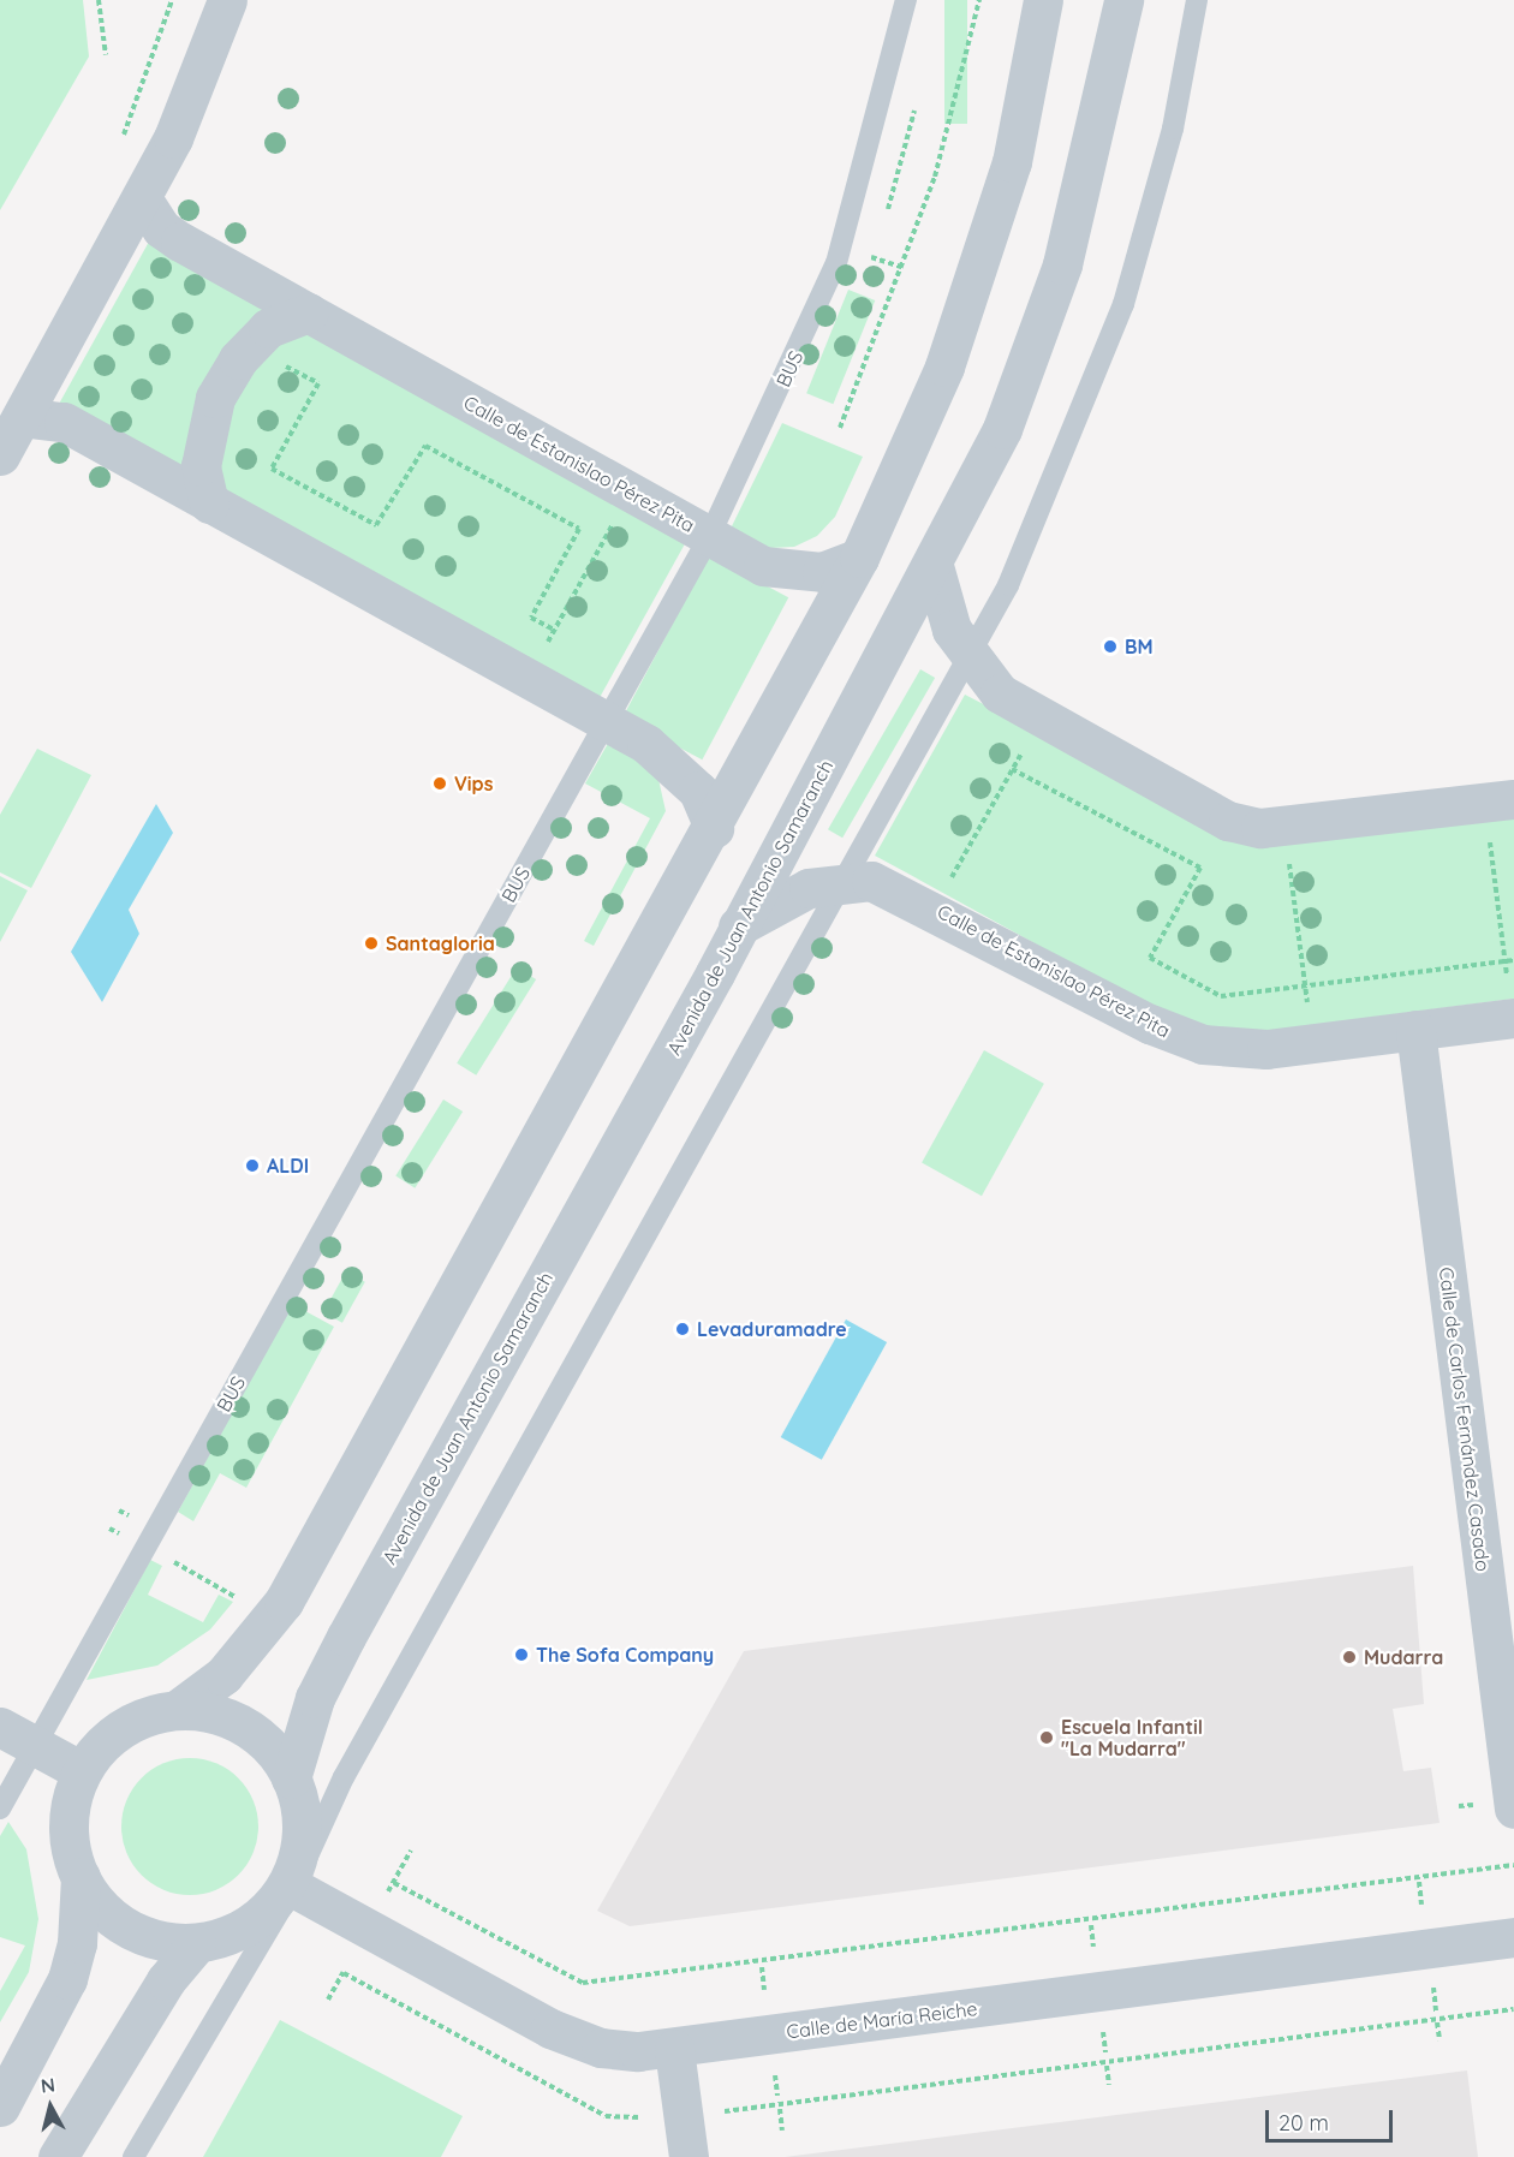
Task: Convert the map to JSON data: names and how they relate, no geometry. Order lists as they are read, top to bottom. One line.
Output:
{"streets":{"street":["Calle de Estanislao Pérez Pita","Avenida de Juan Antonio Samaranch","Calle de Carlos Fernández Casado","Calle de María Reiche"],"lane":["BUS"]},"crossings":[["BUS","Calle de Estanislao Pérez Pita"],["Calle de Estanislao Pérez Pita","Avenida de Juan Antonio Samaranch"],["Calle de Estanislao Pérez Pita","Calle de Carlos Fernández Casado"],["Avenida de Juan Antonio Samaranch","Calle de María Reiche"]],"places":["BM","Vips","Santagloria","ALDI","Levaduramadre","The Sofa Company","Mudarra","Escuela Infantil \"La Mudarra\""],"scale_bar":"20 m","north":"top"}
